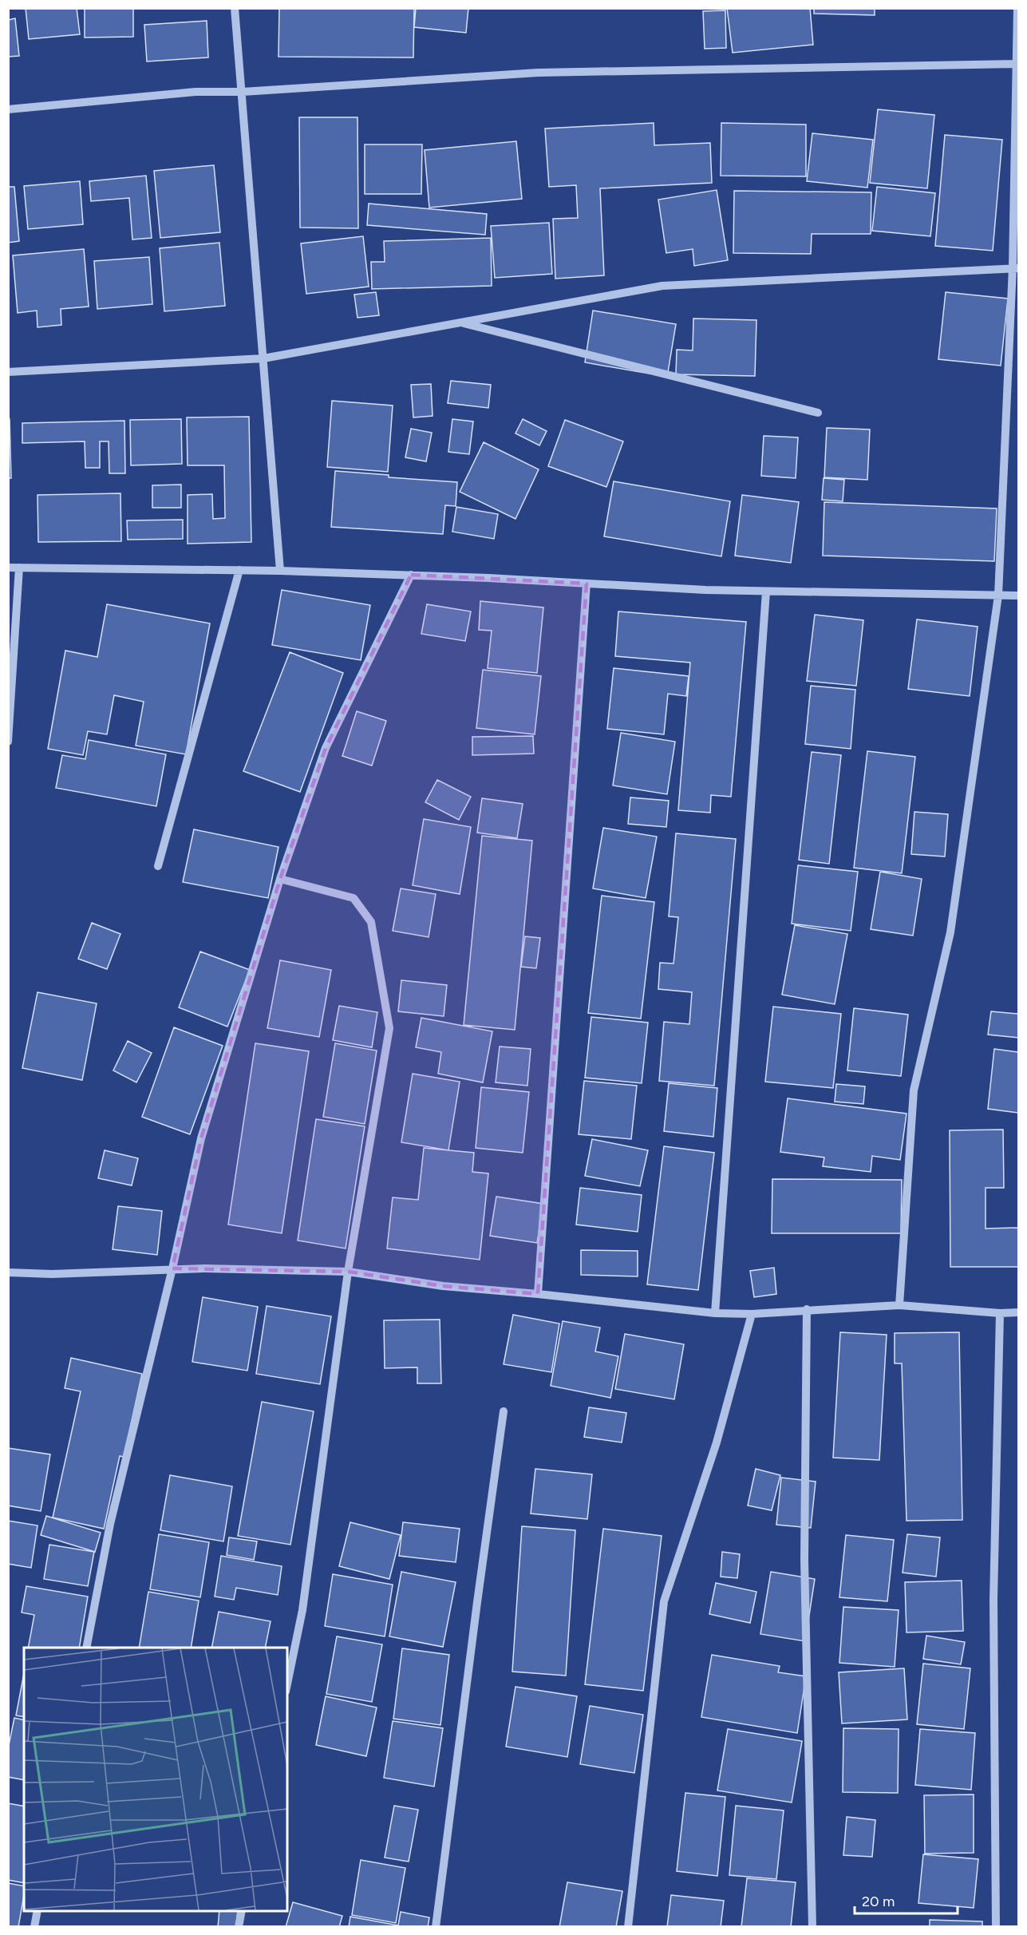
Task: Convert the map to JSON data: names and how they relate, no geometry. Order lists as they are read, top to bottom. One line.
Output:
{"scale_bar":"20 m"}
